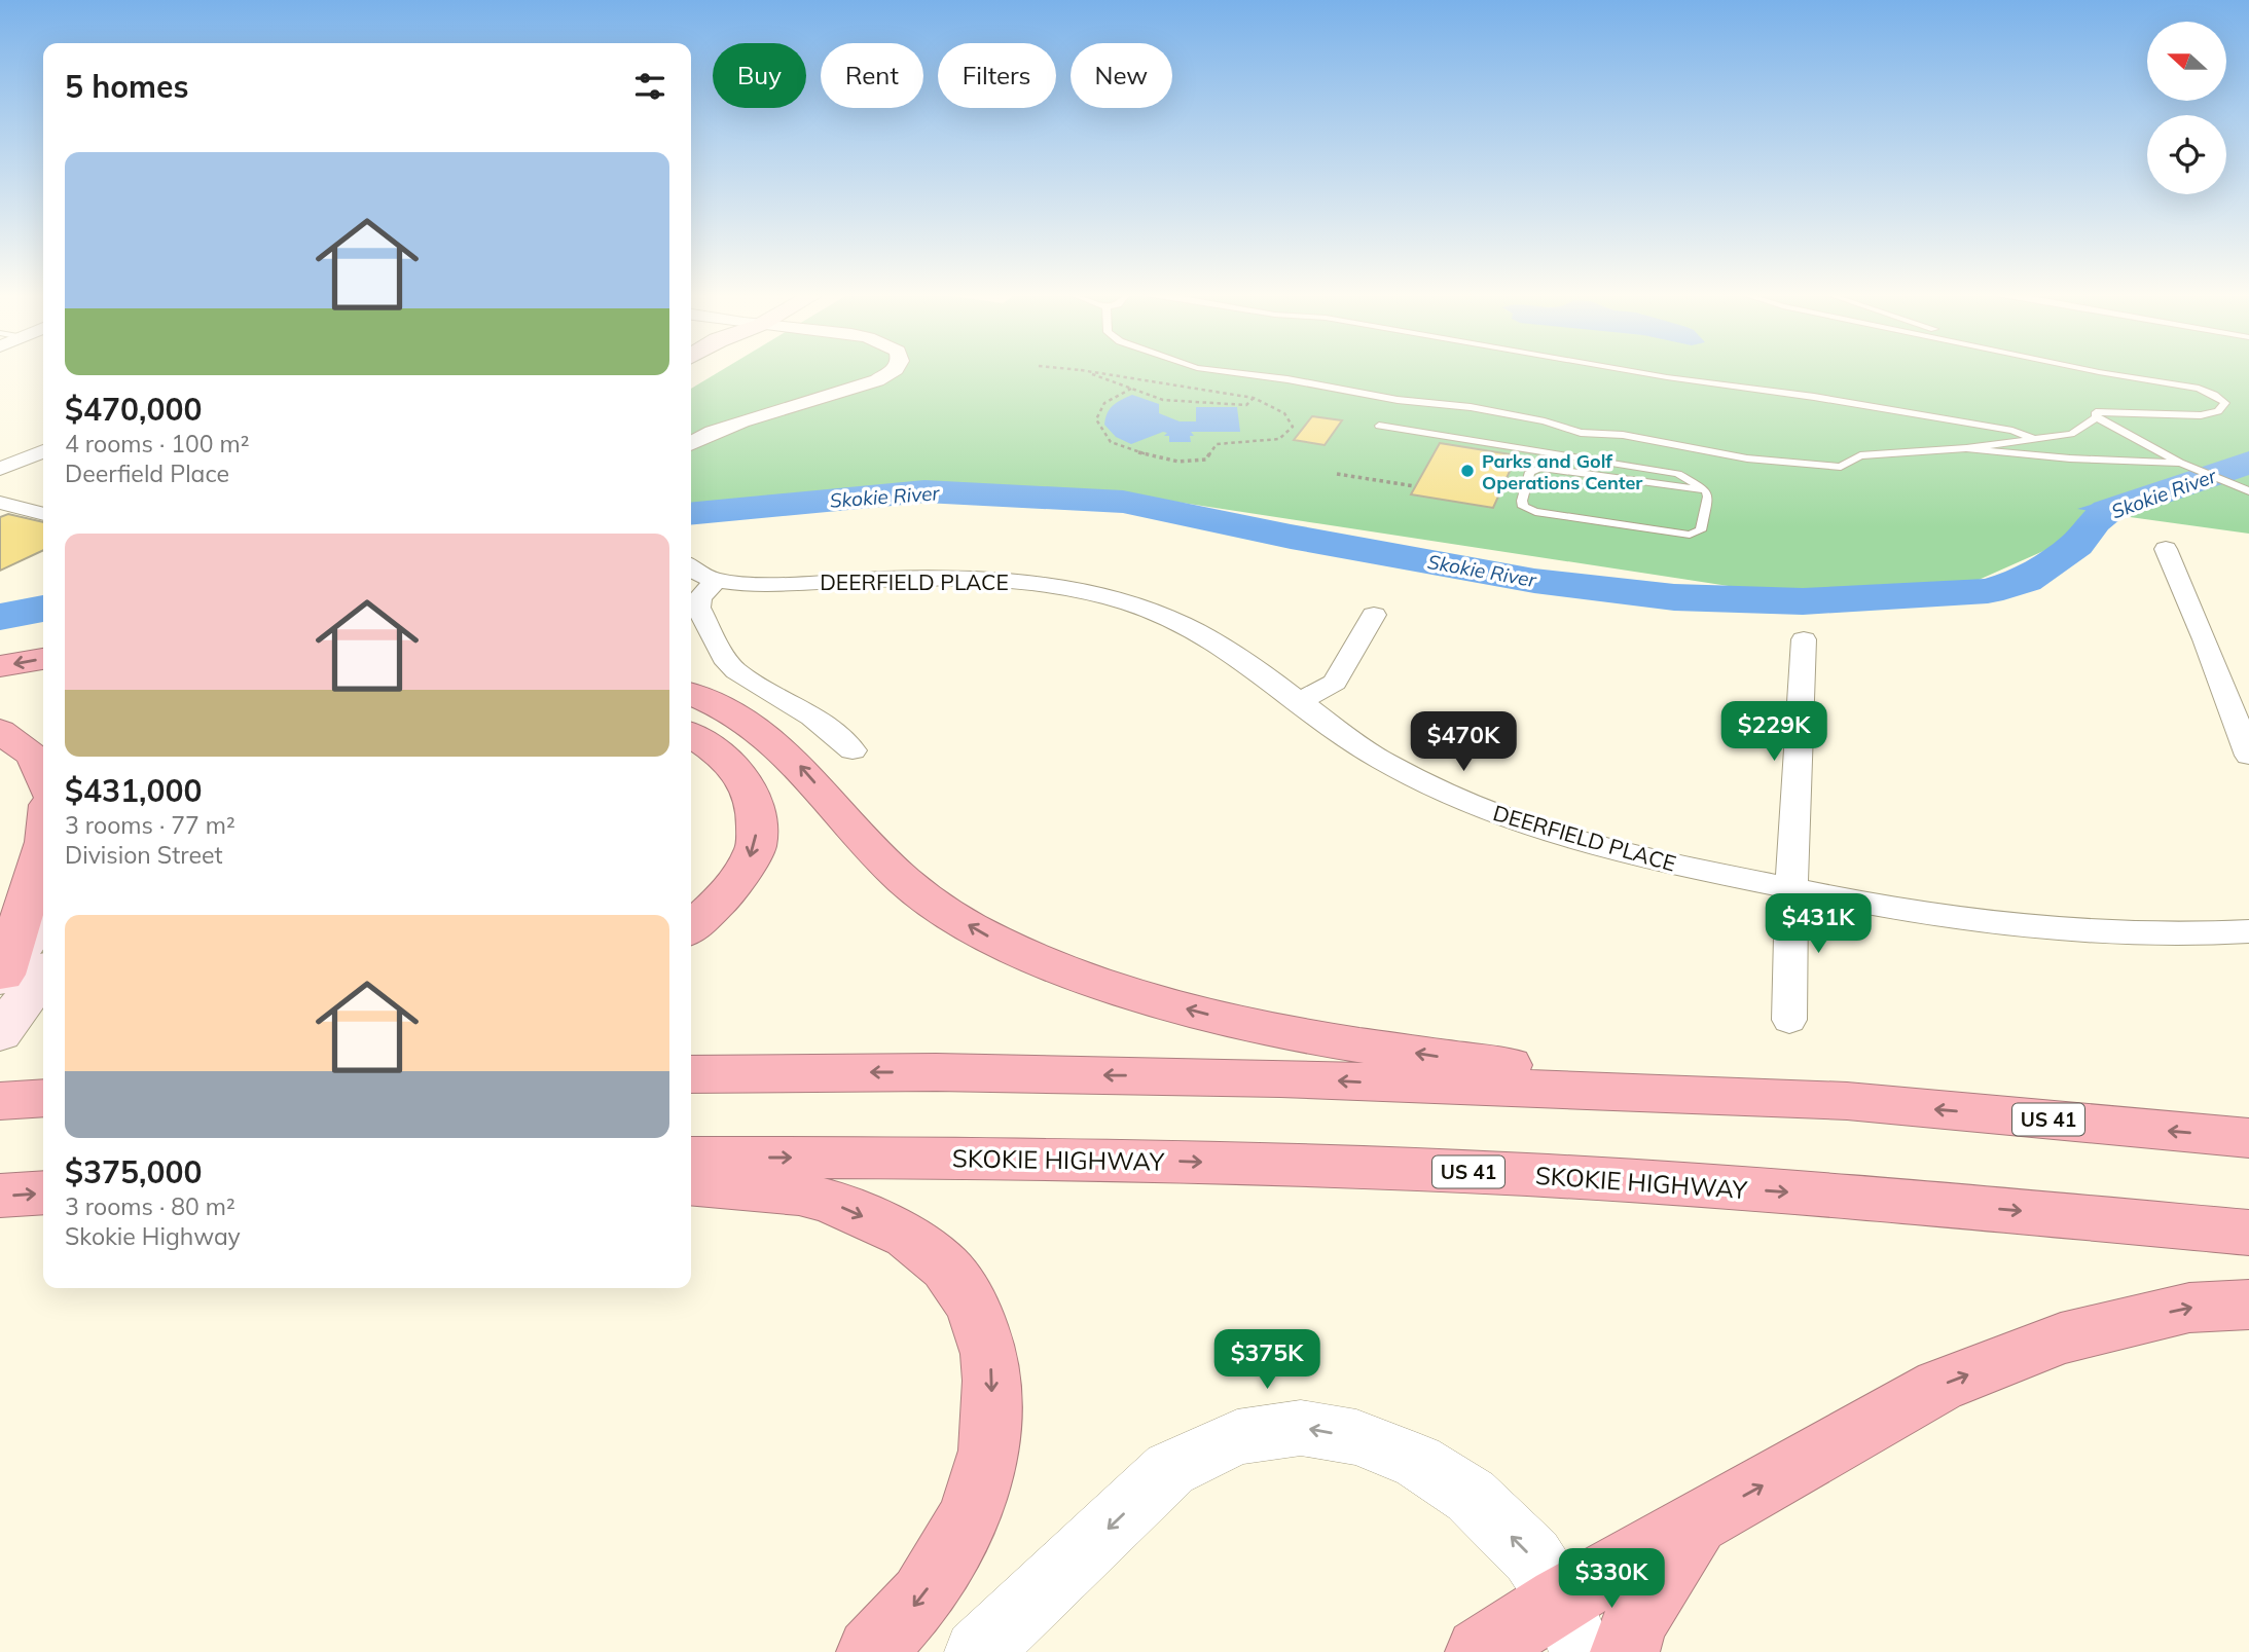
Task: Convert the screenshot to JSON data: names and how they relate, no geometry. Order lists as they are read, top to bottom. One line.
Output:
{"streets":{"highway":["US 41","SKOKIE HIGHWAY"],"street":["DEERFIELD PLACE"]},"water":["Skokie River"],"places":["Parks and Golf Operations Center"],"north":"left","page":{"chip":["Buy","Rent","Filters","New"],"heading":"5 homes","list":[{"name":"$470,000","note":"4 rooms · 100 m² · Deerfield Place"},{"name":"$431,000","note":"3 rooms · 77 m² · Division Street"},{"name":"$375,000","note":"3 rooms · 80 m² · Skokie Highway"}],"price":["$229K","$470K","$431K","$375K","$330K"]}}
